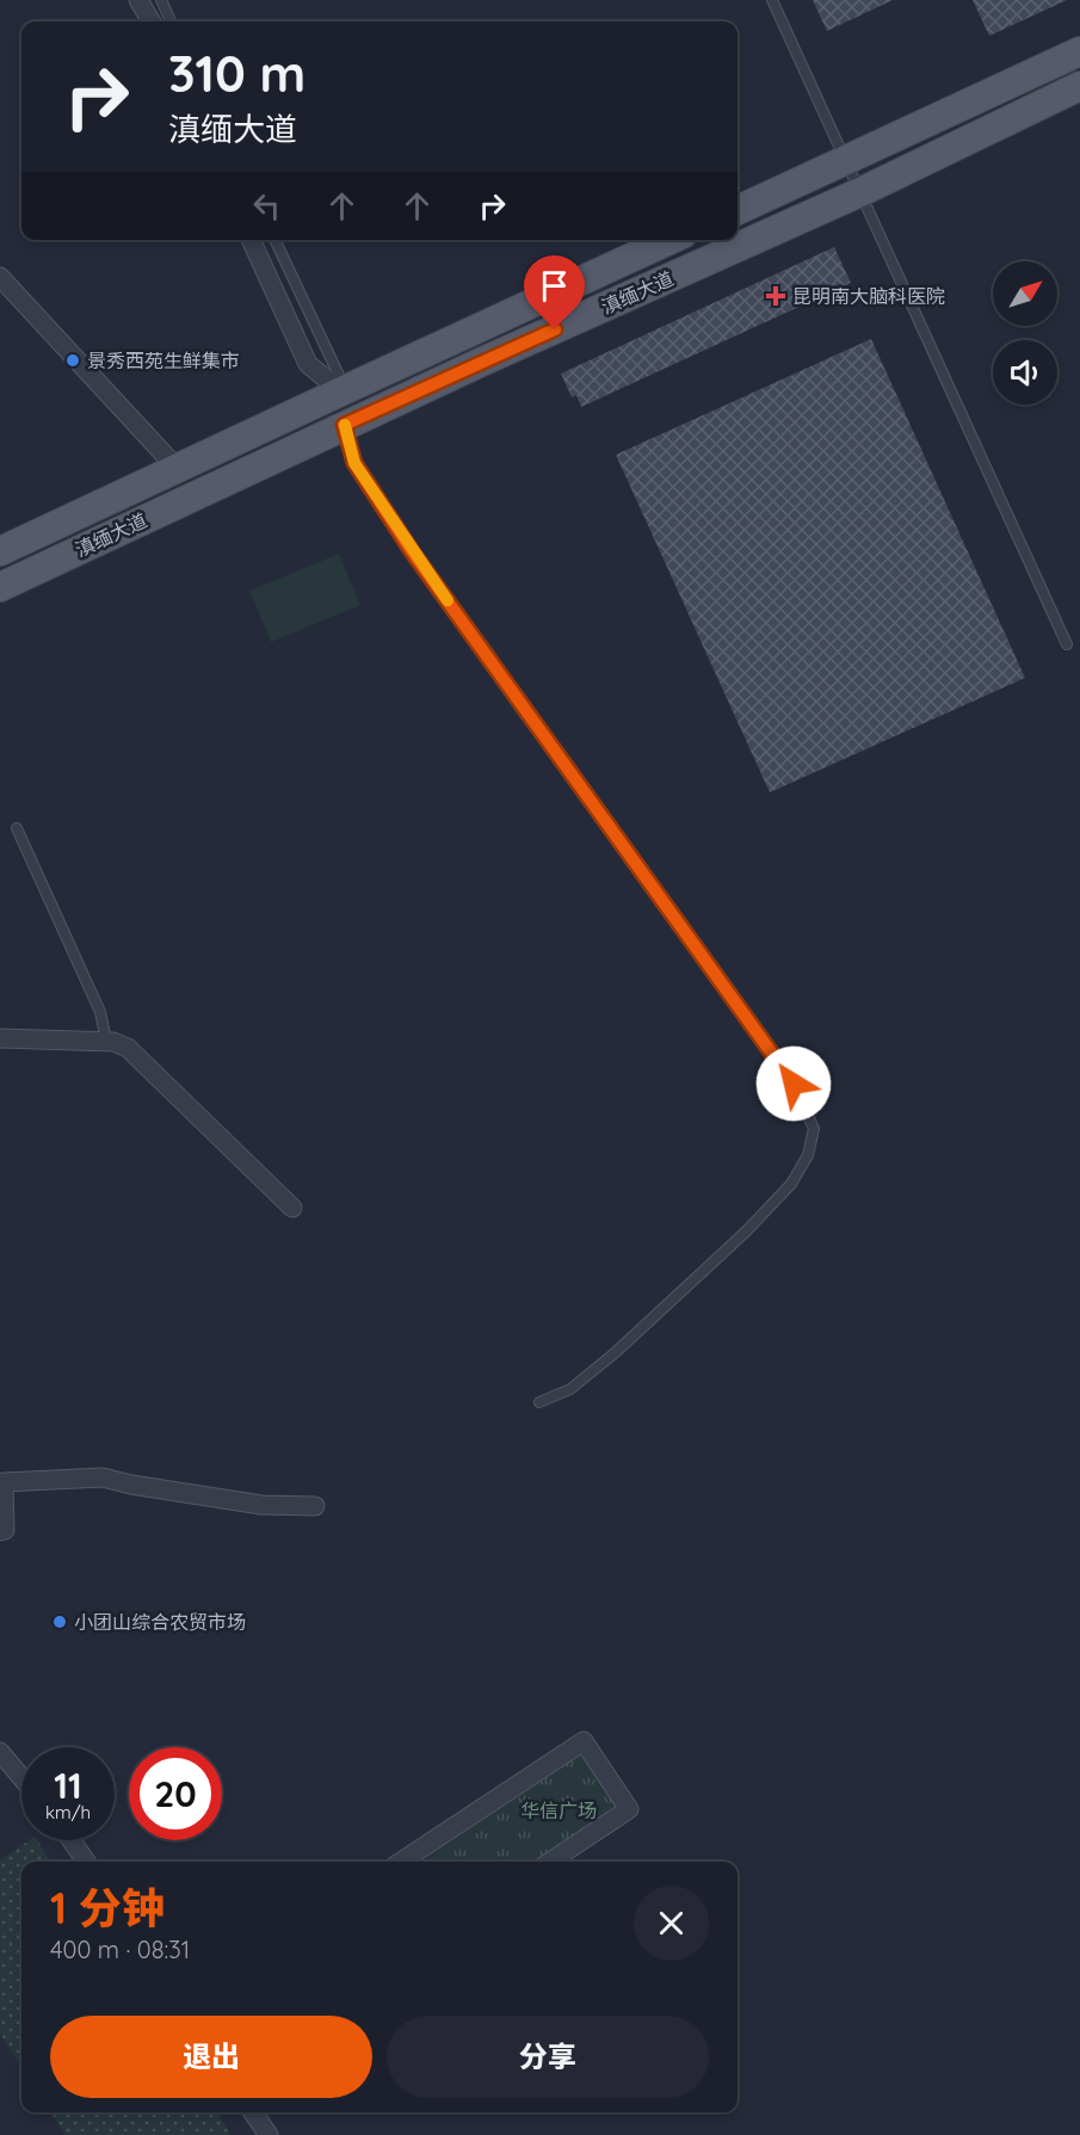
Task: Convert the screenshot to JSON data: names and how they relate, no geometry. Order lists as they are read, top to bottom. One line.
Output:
{"streets":{"main road":["滇缅大道"]},"parks":["华信广场"],"places":{"health":["昆明南大脑科医院"],"other":["景秀西苑生鲜集市","小团山综合农贸市场"]},"north":"top right","page":{"turn":["310 m","滇缅大道"],"speed":"11 km/h","limit":"20","heading":["1 分钟","400 m · 08:31"],"buttons":["退出","分享"]}}
